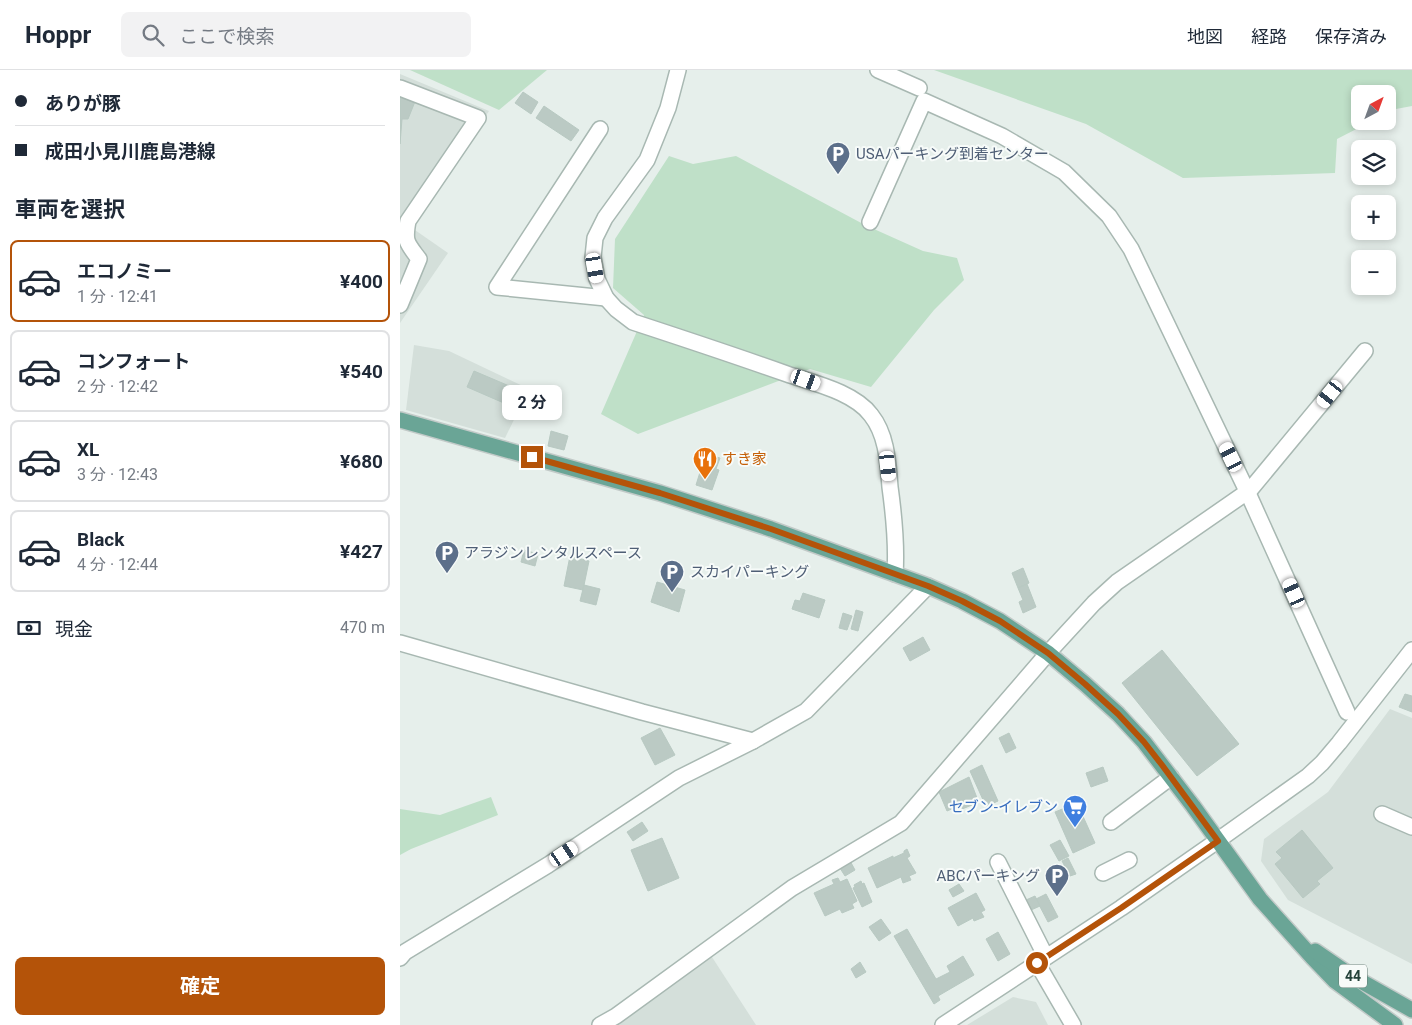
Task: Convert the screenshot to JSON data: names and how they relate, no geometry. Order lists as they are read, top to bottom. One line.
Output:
{"streets":{"main road":["44"]},"places":{"parking":["USAパーキング到着センター","アラジンレンタルスペース","スカイパーキング","ABCパーキング"],"restaurant":["すき家"],"supermarket":["セブン-イレブン"]},"north":"top right","page":{"header":"Hoppr","search":"ここで検索","nav":["地図","経路","保存済み"],"banner":["ありが豚","成田小見川鹿島港線"],"map_buttons":["+","−"],"heading":"車両を選択","list":[{"name":"エコノミー","note":"1 分 · 12:41","value":"¥400"},{"name":"コンフォート","note":"2 分 · 12:42","value":"¥540"},{"name":"XL","note":"3 分 · 12:43","value":"¥680"},{"name":"Black","note":"4 分 · 12:44","value":"¥427"}],"bubble":"2 分","pay":["現金","470 m"],"buttons":"確定"}}
